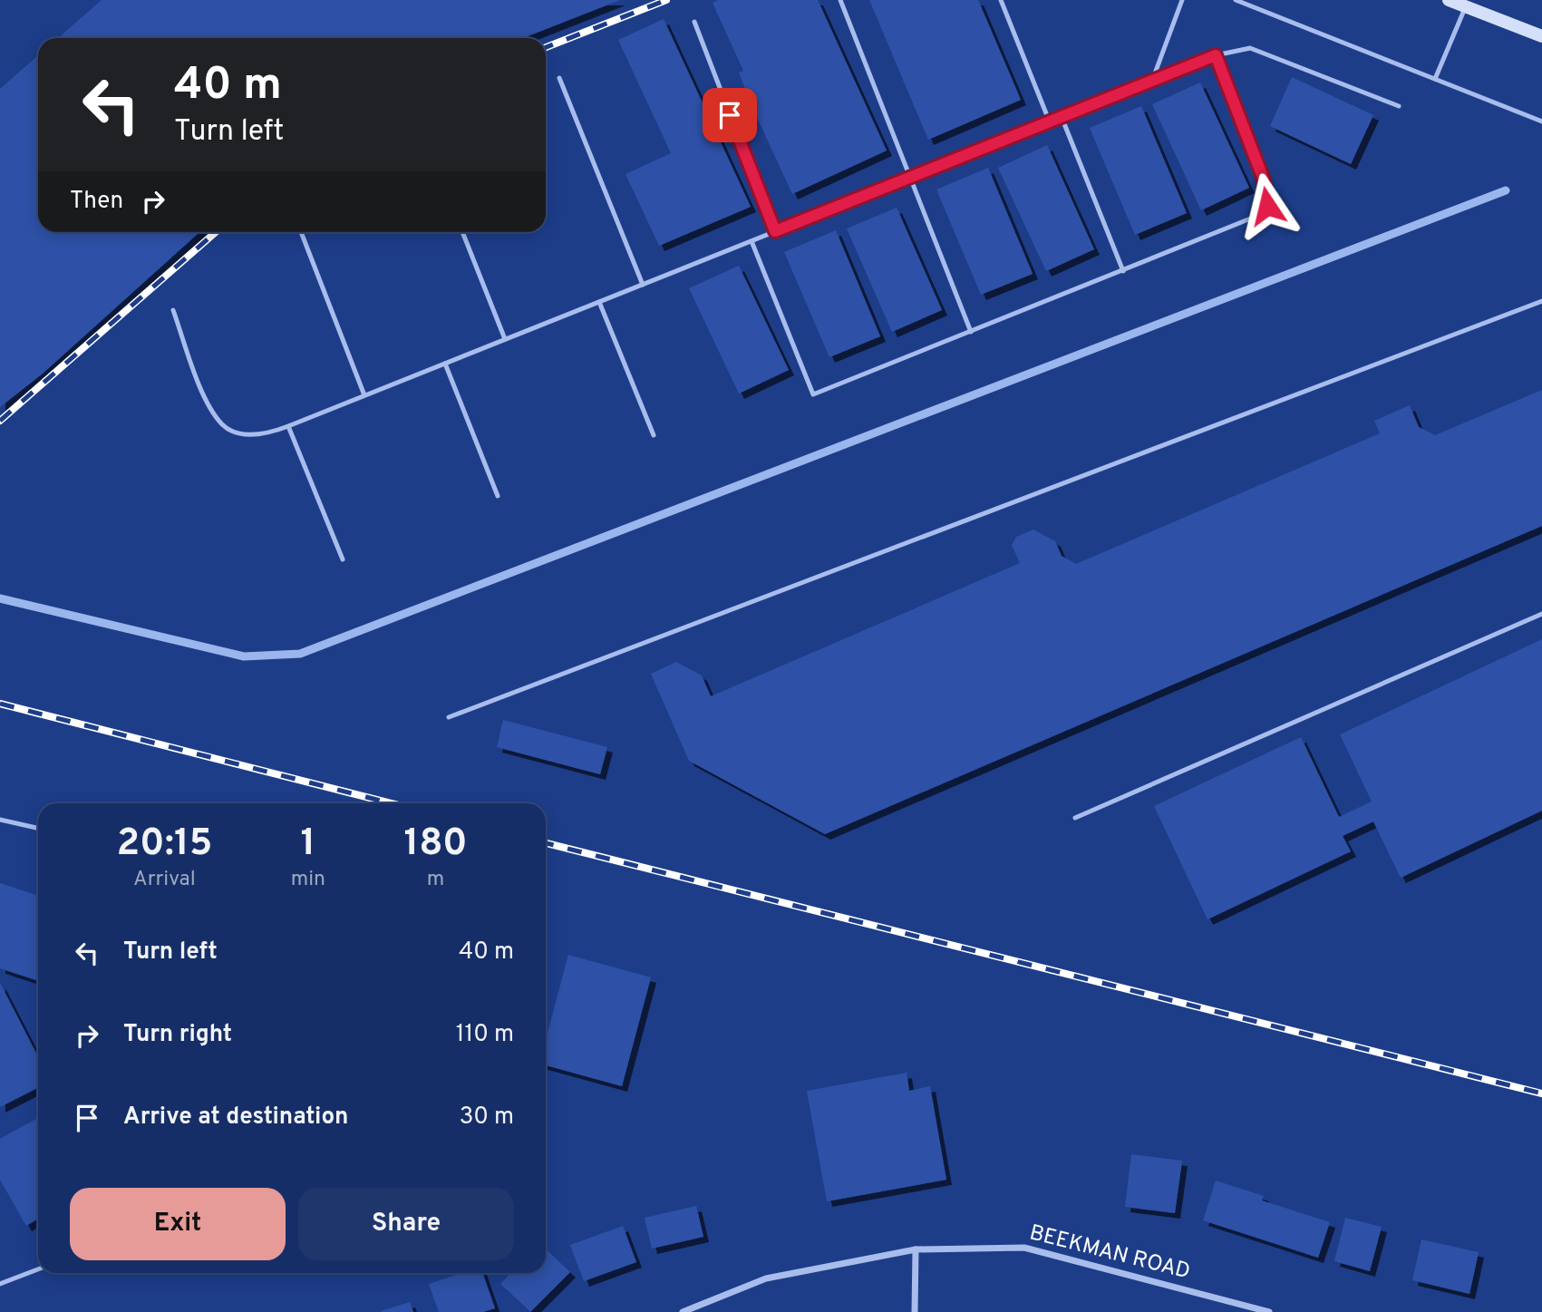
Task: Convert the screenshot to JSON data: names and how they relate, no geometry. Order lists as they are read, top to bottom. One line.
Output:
{"streets":{"street":["BEEKMAN ROAD"]},"page":{"turn":["40 m","Turn left"],"then":"Then","eta":["20:15","Arrival","1","min","180","m"],"list":[{"name":"Turn left","value":"40 m"},{"name":"Turn right","value":"110 m"},{"name":"Arrive at destination","value":"30 m"}],"buttons":["Exit","Share"]}}
